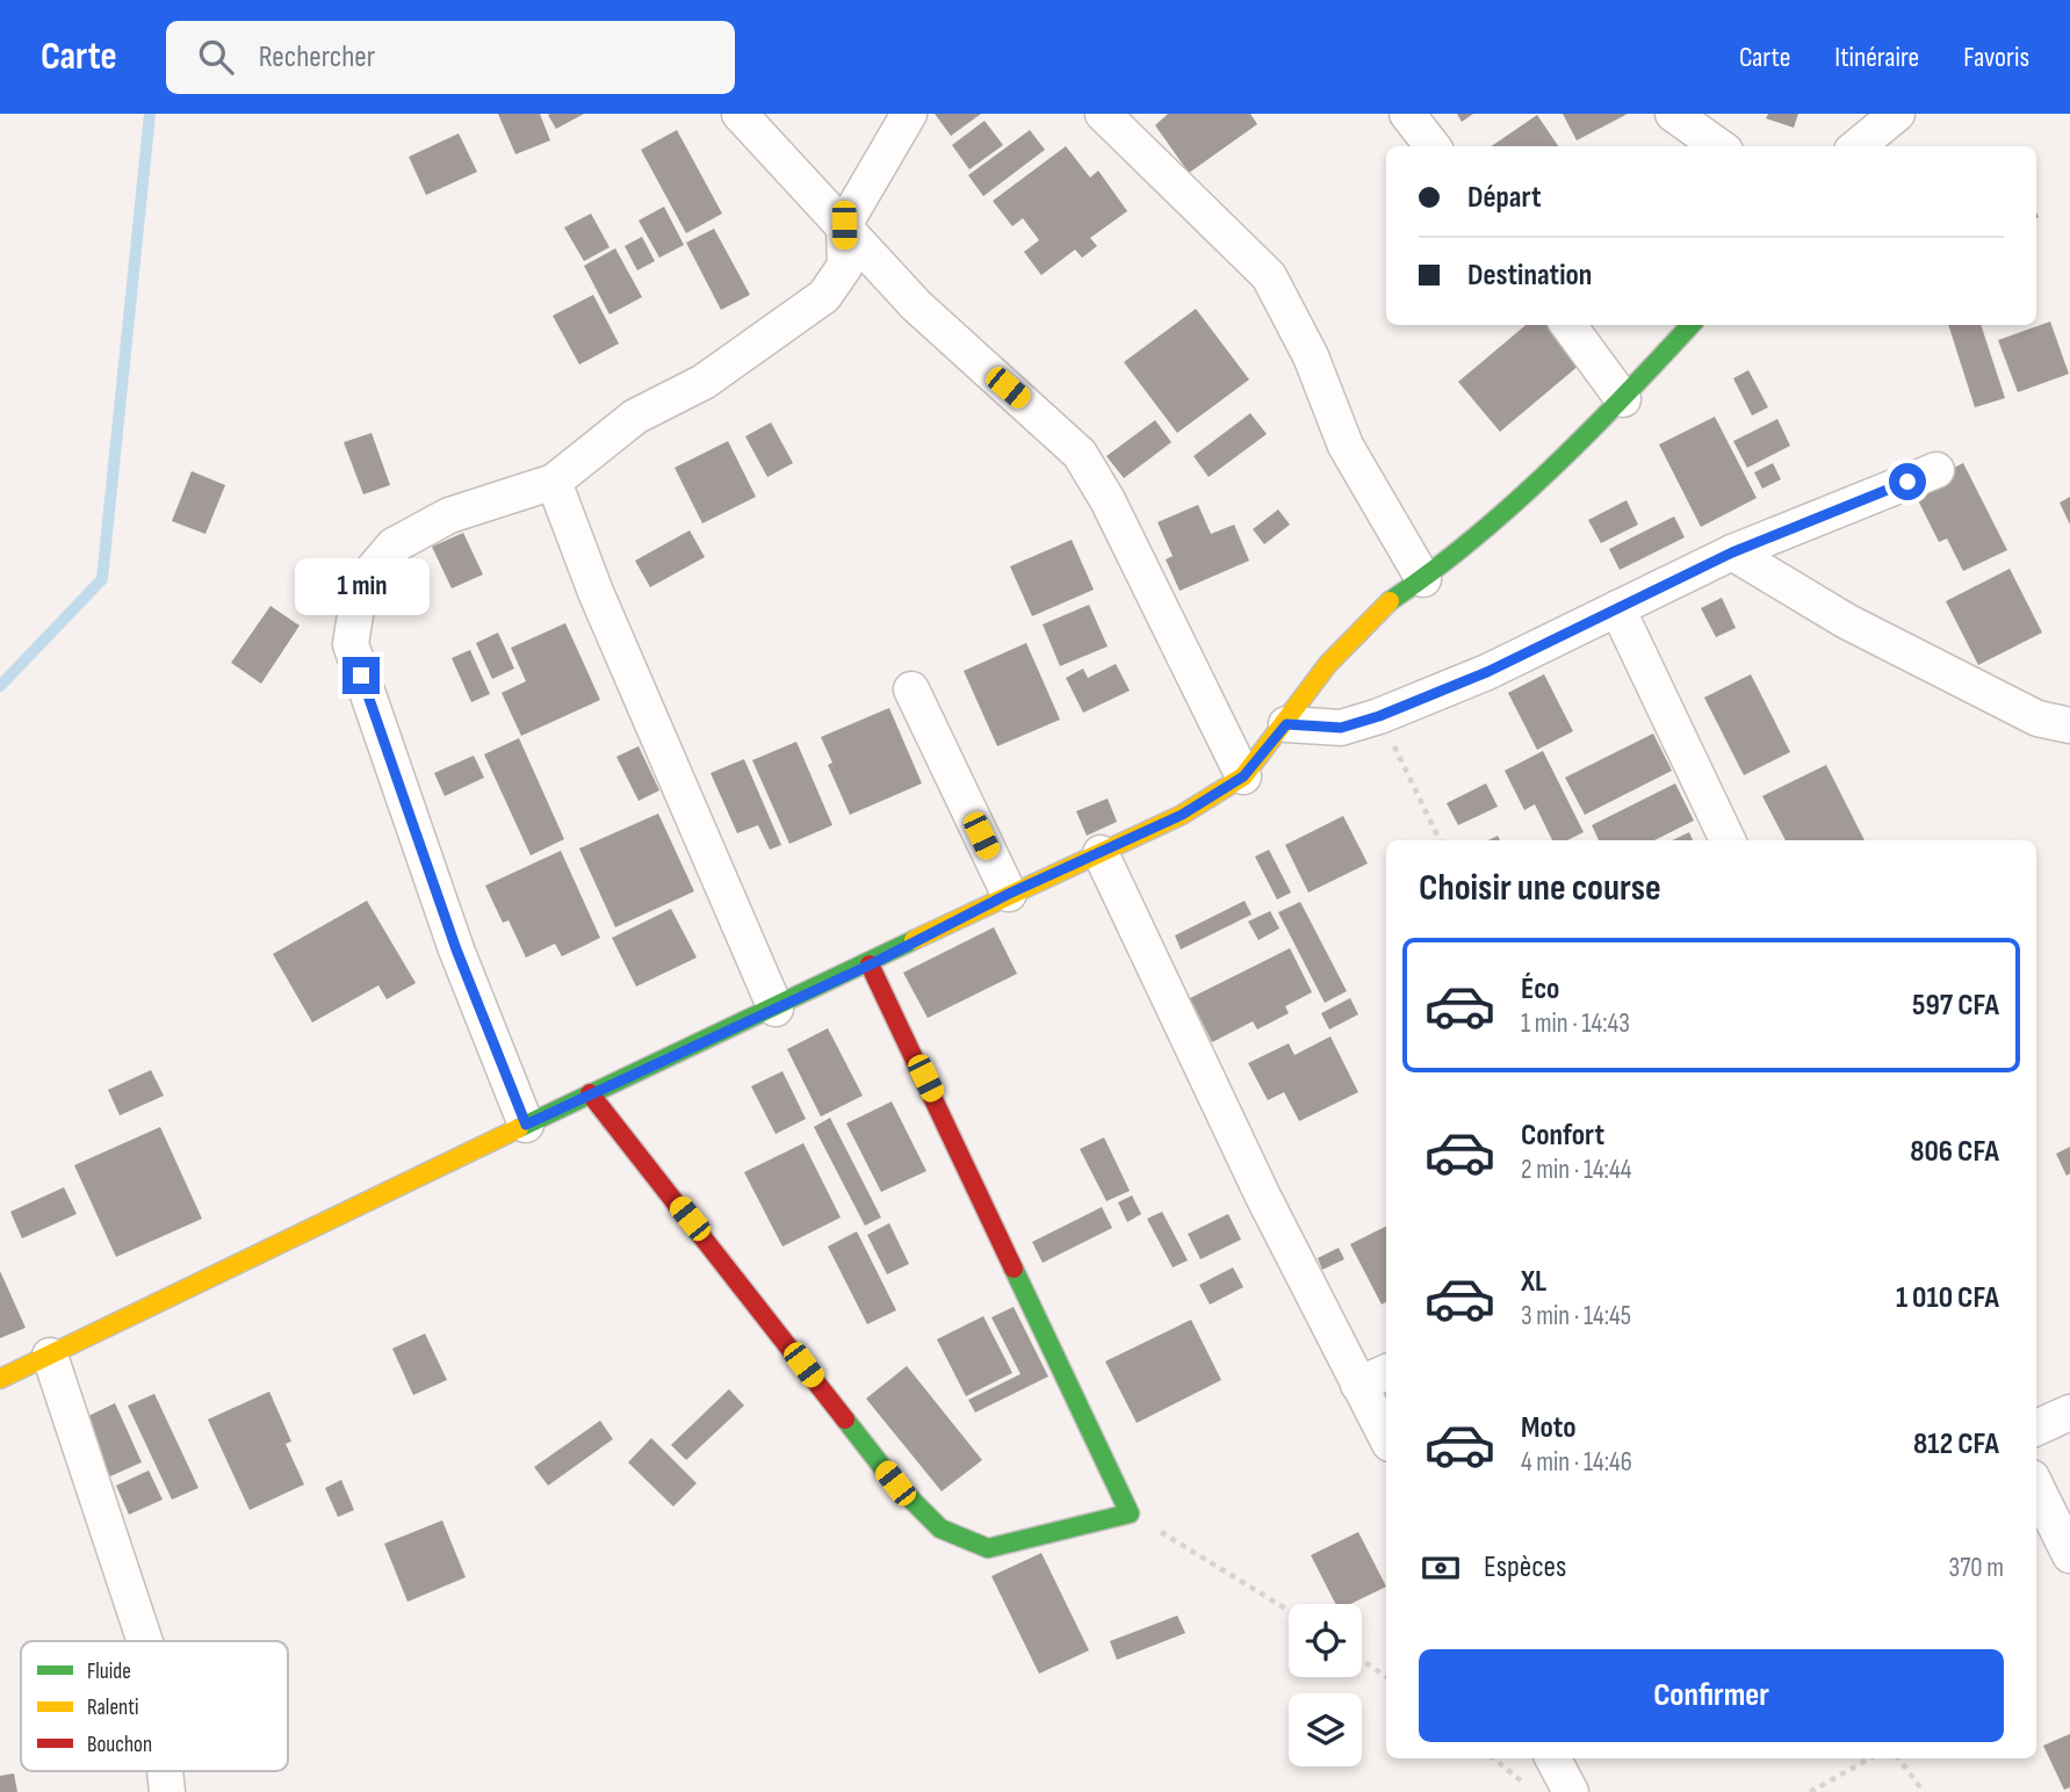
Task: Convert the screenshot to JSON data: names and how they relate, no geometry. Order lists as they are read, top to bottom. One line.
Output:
{"legend":["Fluide","Ralenti","Bouchon"],"page":{"header":"Carte","search":"Rechercher","nav":["Carte","Itinéraire","Favoris"],"banner":["Départ","Destination"],"bubble":"1 min","heading":"Choisir une course","list":[{"name":"Éco","note":"1 min · 14:43","value":"597 CFA"},{"name":"Confort","note":"2 min · 14:44","value":"806 CFA"},{"name":"XL","note":"3 min · 14:45","value":"1 010 CFA"},{"name":"Moto","note":"4 min · 14:46","value":"812 CFA"}],"pay":["Espèces","370 m"],"buttons":"Confirmer"}}
